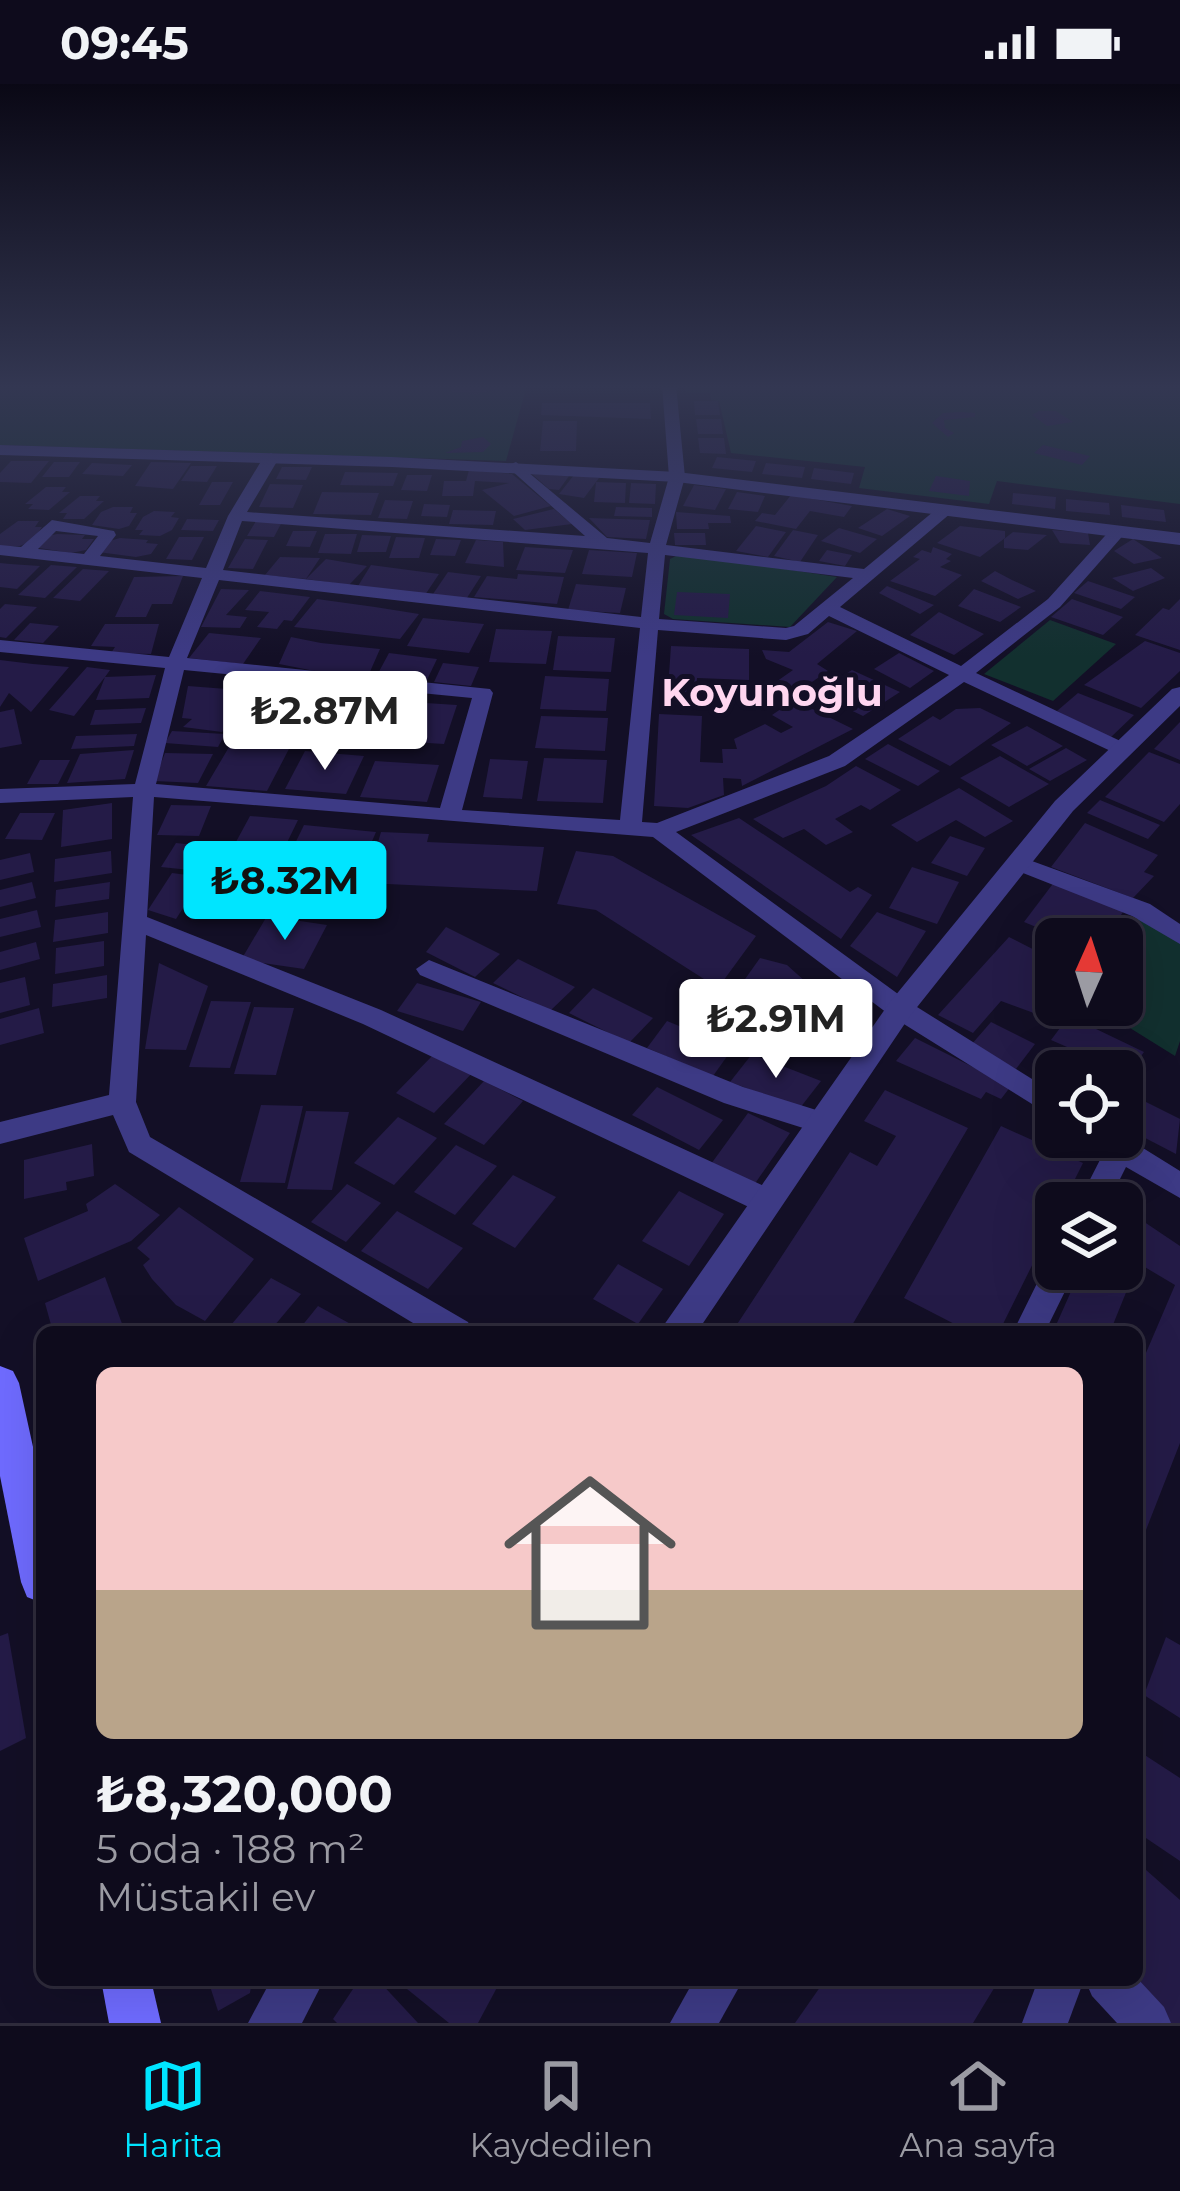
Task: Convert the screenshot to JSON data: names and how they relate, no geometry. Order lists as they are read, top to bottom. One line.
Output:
{"districts":["Koyunoğlu"],"north":"top","page":{"status":"09:45","price":["₺2.87M","₺8.32M","₺2.91M"],"list":[{"name":"₺8,320,000","note":"5 oda · 188 m² · Müstakil ev"}],"tabs":["Harita","Kaydedilen","Ana sayfa"]}}
